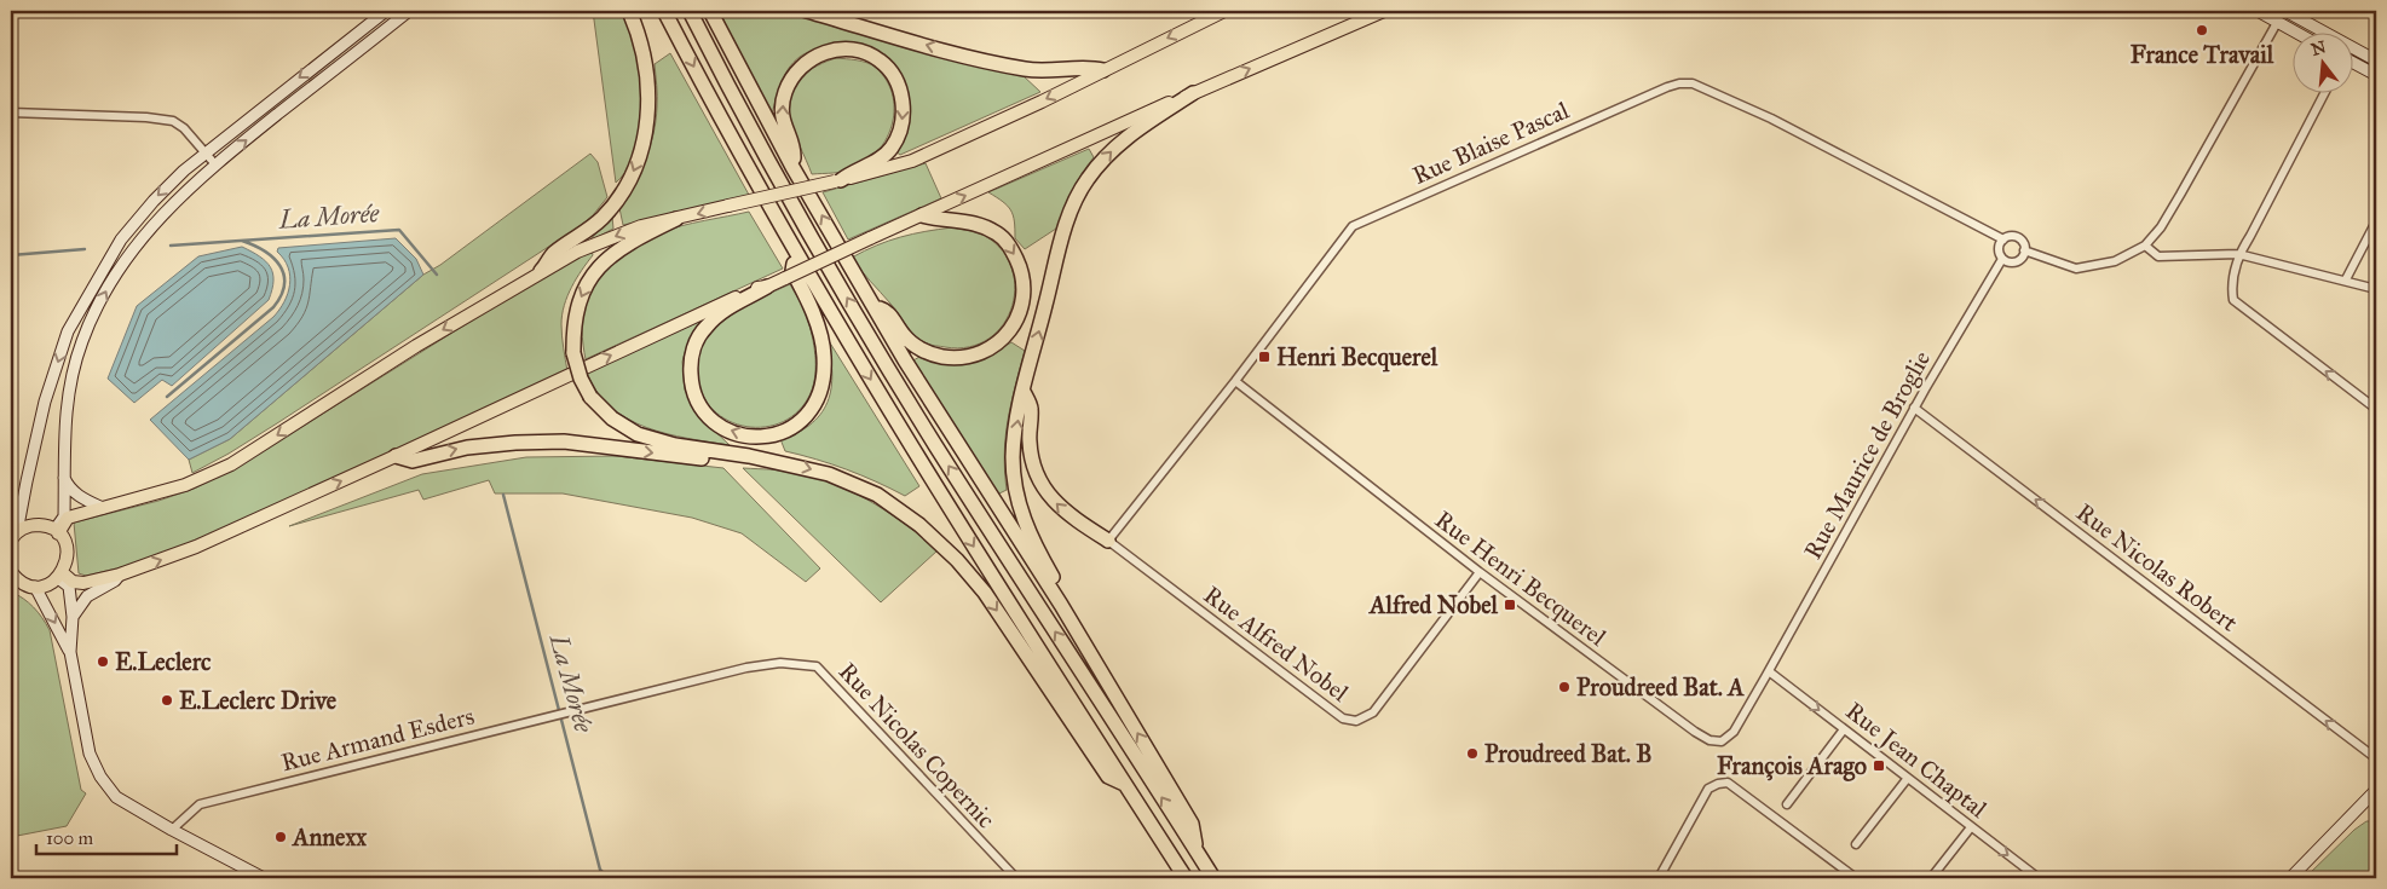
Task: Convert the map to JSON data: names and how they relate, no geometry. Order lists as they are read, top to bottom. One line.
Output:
{"streets":{"street":["Rue Blaise Pascal","Rue Maurice de Broglie","Rue Nicolas Robert","Rue Henri Becquerel","Rue Alfred Nobel","Rue Armand Esders","Rue Nicolas Copernic","Rue Jean Chaptal"]},"crossings":[["Rue Blaise Pascal","Rue Maurice de Broglie"],["Rue Blaise Pascal","Rue Henri Becquerel"],["Rue Blaise Pascal","Rue Alfred Nobel"],["Rue Maurice de Broglie","Rue Nicolas Robert"],["Rue Maurice de Broglie","Rue Henri Becquerel"],["Rue Maurice de Broglie","Rue Jean Chaptal"],["Rue Henri Becquerel","Rue Alfred Nobel"],["Rue Henri Becquerel","Rue Jean Chaptal"],["Rue Armand Esders","Rue Nicolas Copernic"]],"one_way":["Rue Nicolas Robert","Rue Jean Chaptal"],"water":["La Morée"],"places":{"other":["France Travail","E.Leclerc","Proudreed Bat. A","E.Leclerc Drive","Proudreed Bat. B","Annexx"],"transit":["Henri Becquerel","Alfred Nobel","François Arago"]},"scale_bar":"100 m","north":"top"}
